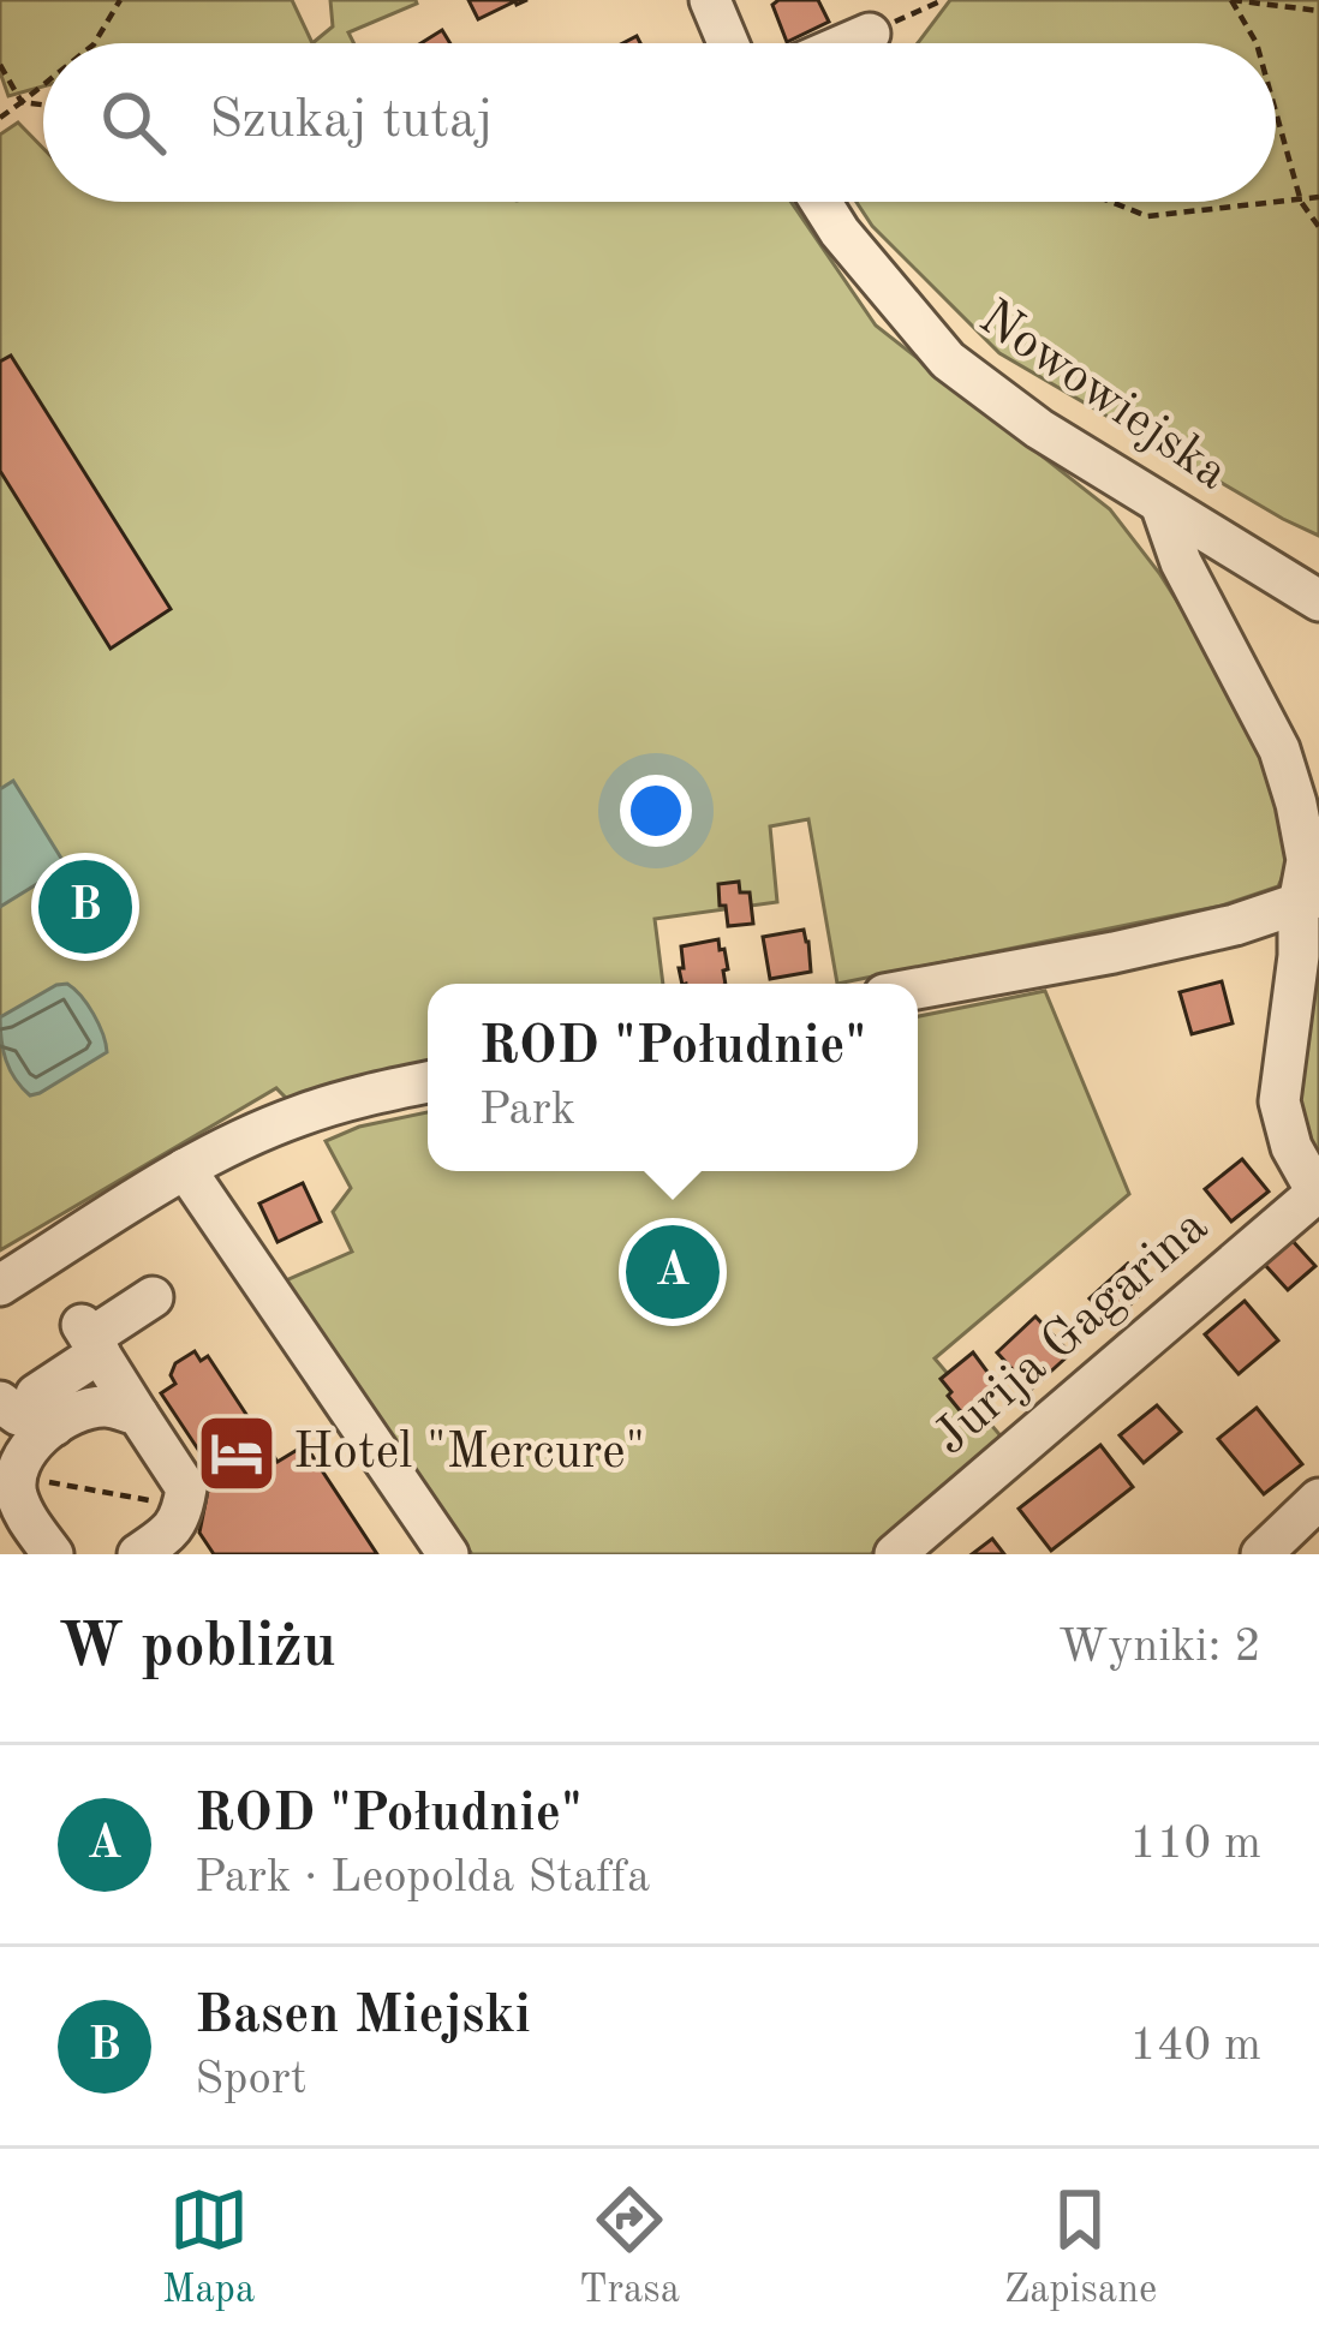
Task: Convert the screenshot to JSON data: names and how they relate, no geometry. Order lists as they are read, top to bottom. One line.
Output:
{"streets":{"street":["Nowowiejska","Jurija Gagarina"]},"places":{"hotel":["Hotel \"Mercure\""]},"page":{"search":"Szukaj tutaj","pins":["B","A"],"popup":["ROD \"Południe\"","Park"],"heading":["W pobliżu","Wyniki: 2"],"list":[{"mark":"A","name":"ROD \"Południe\"","note":"Park · Leopolda Staffa","value":"110 m"},{"mark":"B","name":"Basen Miejski","note":"Sport","value":"140 m"}],"nav":["Mapa","Trasa","Zapisane"]}}
